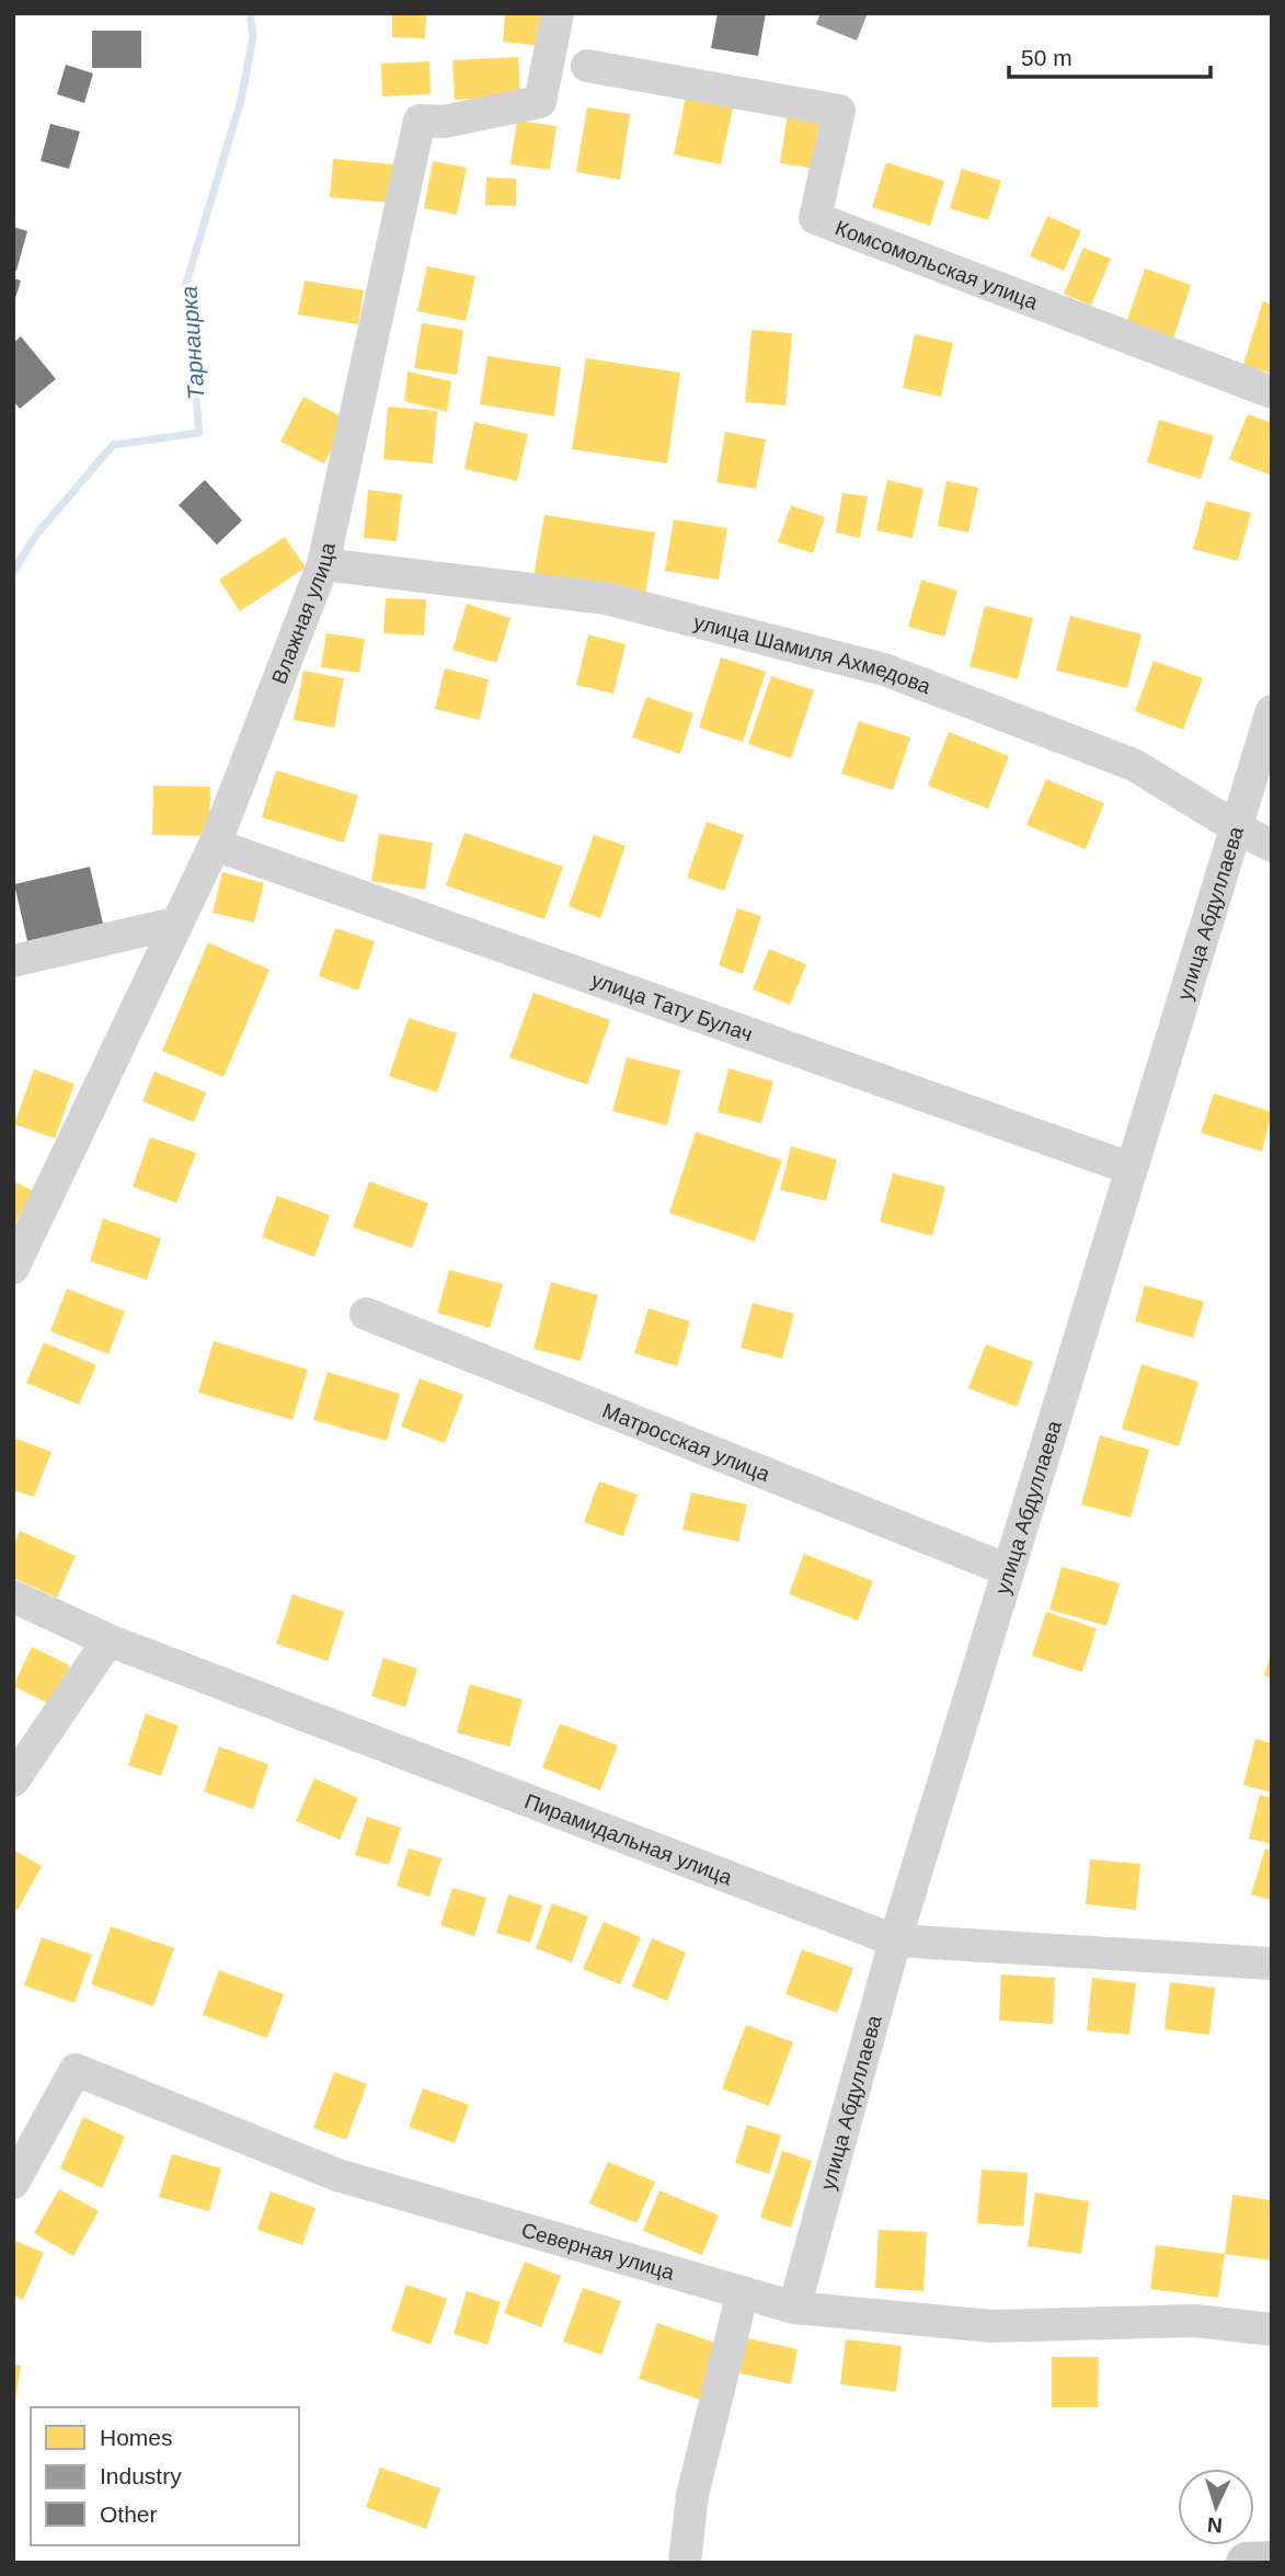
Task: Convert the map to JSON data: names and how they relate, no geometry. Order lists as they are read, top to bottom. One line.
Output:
{"streets":{"street":["Комсомольская улица","Влажная улица","улица Шамиля Ахмедова","улица Абдуллаева","улица Тату Булач","Матросская улица","Пирамидальная улица","Северная улица"]},"crossings":[["Влажная улица","улица Шамиля Ахмедова"],["Влажная улица","улица Тату Булач"],["улица Шамиля Ахмедова","улица Абдуллаева"],["улица Абдуллаева","улица Тату Булач"],["улица Абдуллаева","Матросская улица"],["улица Абдуллаева","Пирамидальная улица"],["улица Абдуллаева","Северная улица"]],"water":["Тарнаирка"],"legend":["Homes","Industry","Other"],"scale_bar":"50 m","north":"bottom"}
